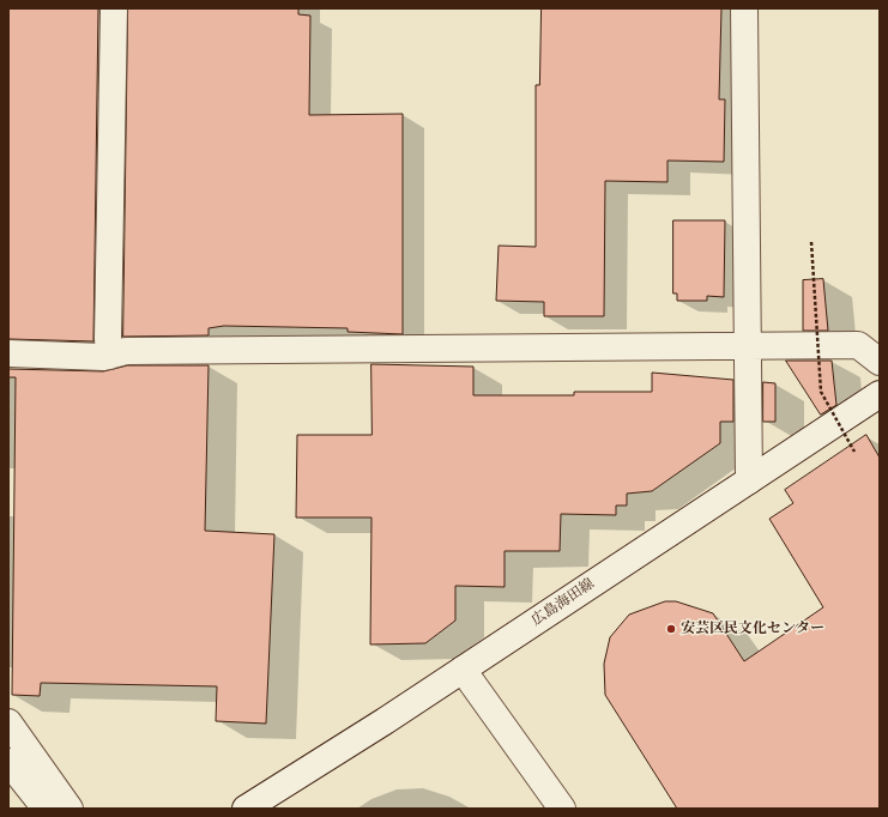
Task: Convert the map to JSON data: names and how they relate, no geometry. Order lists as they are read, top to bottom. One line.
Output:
{"streets":{"street":["広島海田線"]},"places":["安芸区民文化センター"]}
